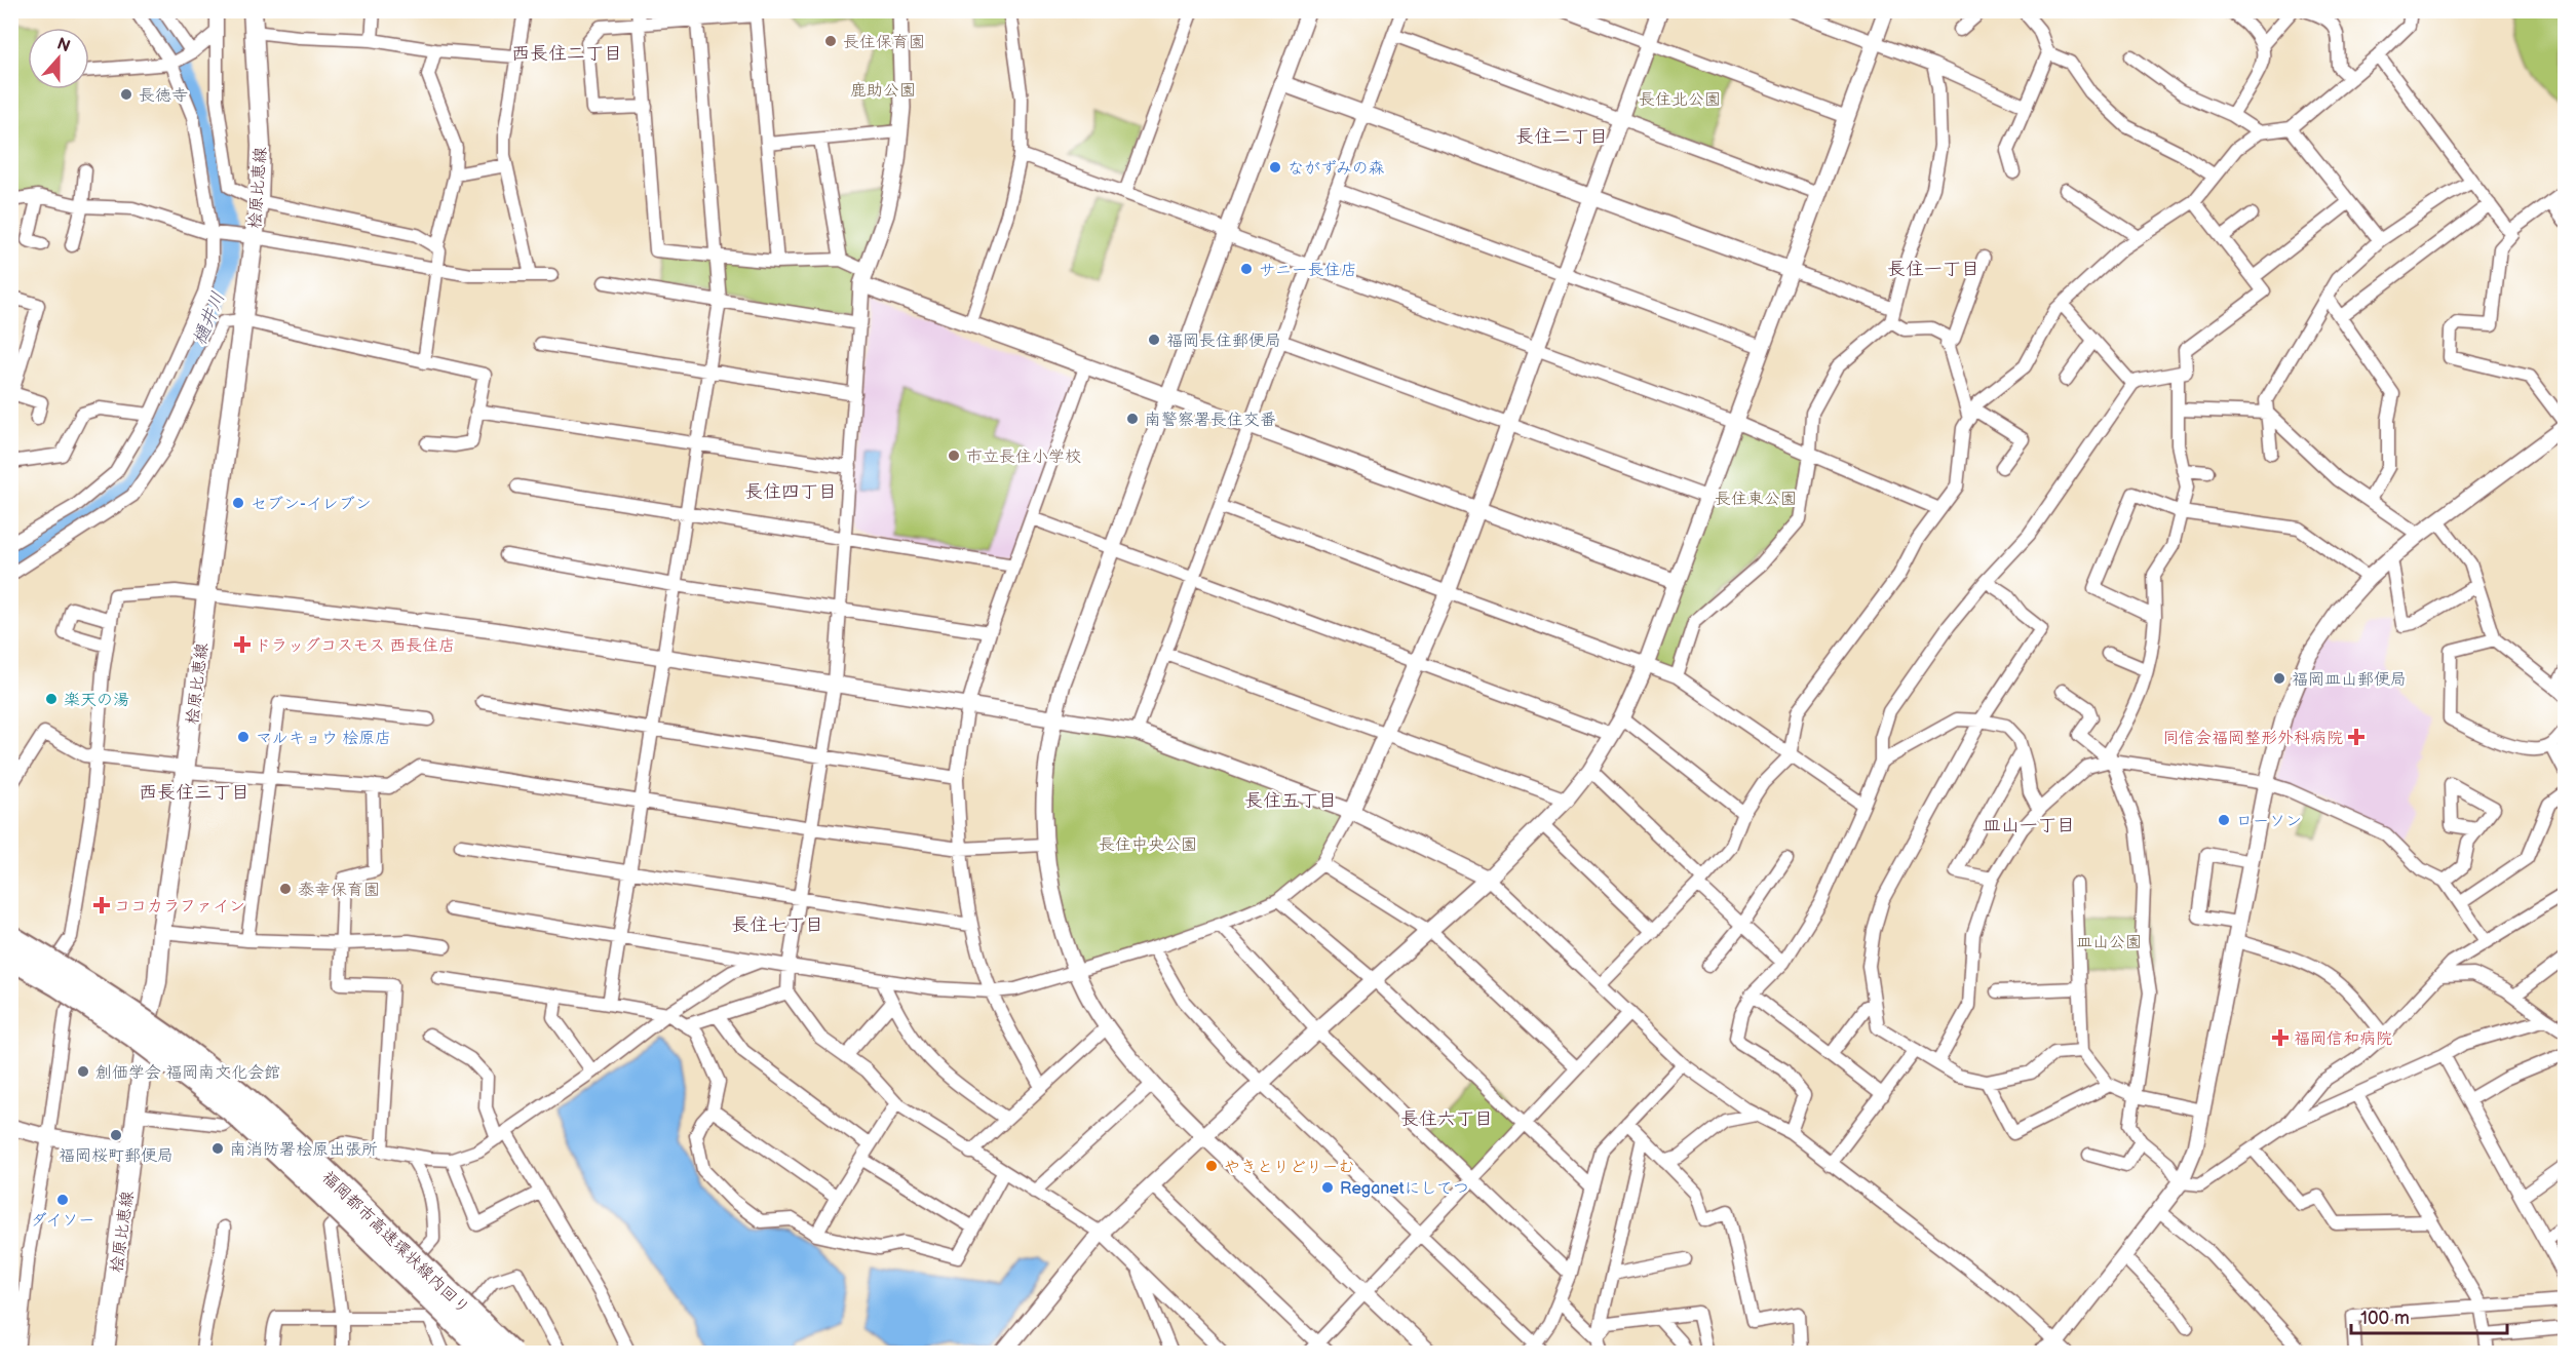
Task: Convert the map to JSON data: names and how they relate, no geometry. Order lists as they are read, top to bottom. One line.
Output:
{"streets":{"highway":["福岡都市高速環状線内回り"],"main road":["桧原比恵線"]},"districts":["西長住二丁目","長住二丁目","長住一丁目","長住四丁目","西長住三丁目","長住五丁目","皿山一丁目","長住七丁目","長住六丁目"],"water":["樋井川"],"parks":["鹿助公園","長住北公園","長住東公園","長住中央公園","皿山公園"],"places":{"other":["長住保育園","長徳寺","ながずみの森","サニー長住店","福岡長住郵便局","南警察署長住交番","市立長住小学校","セブン-イレブン","福岡皿山郵便局","楽天の湯","マルキョウ 桧原店","ローソン","泰幸保育園","創価学会 福岡南文化会館","福岡桜町郵便局","南消防署桧原出張所","やきとりどりーむ","Reganetにしてつ","ダイソー"],"health":["ドラッグコスモス 西長住店","同信会福岡整形外科病院","ココカラファイン","福岡信和病院"]},"scale_bar":"100 m","north":"top"}
